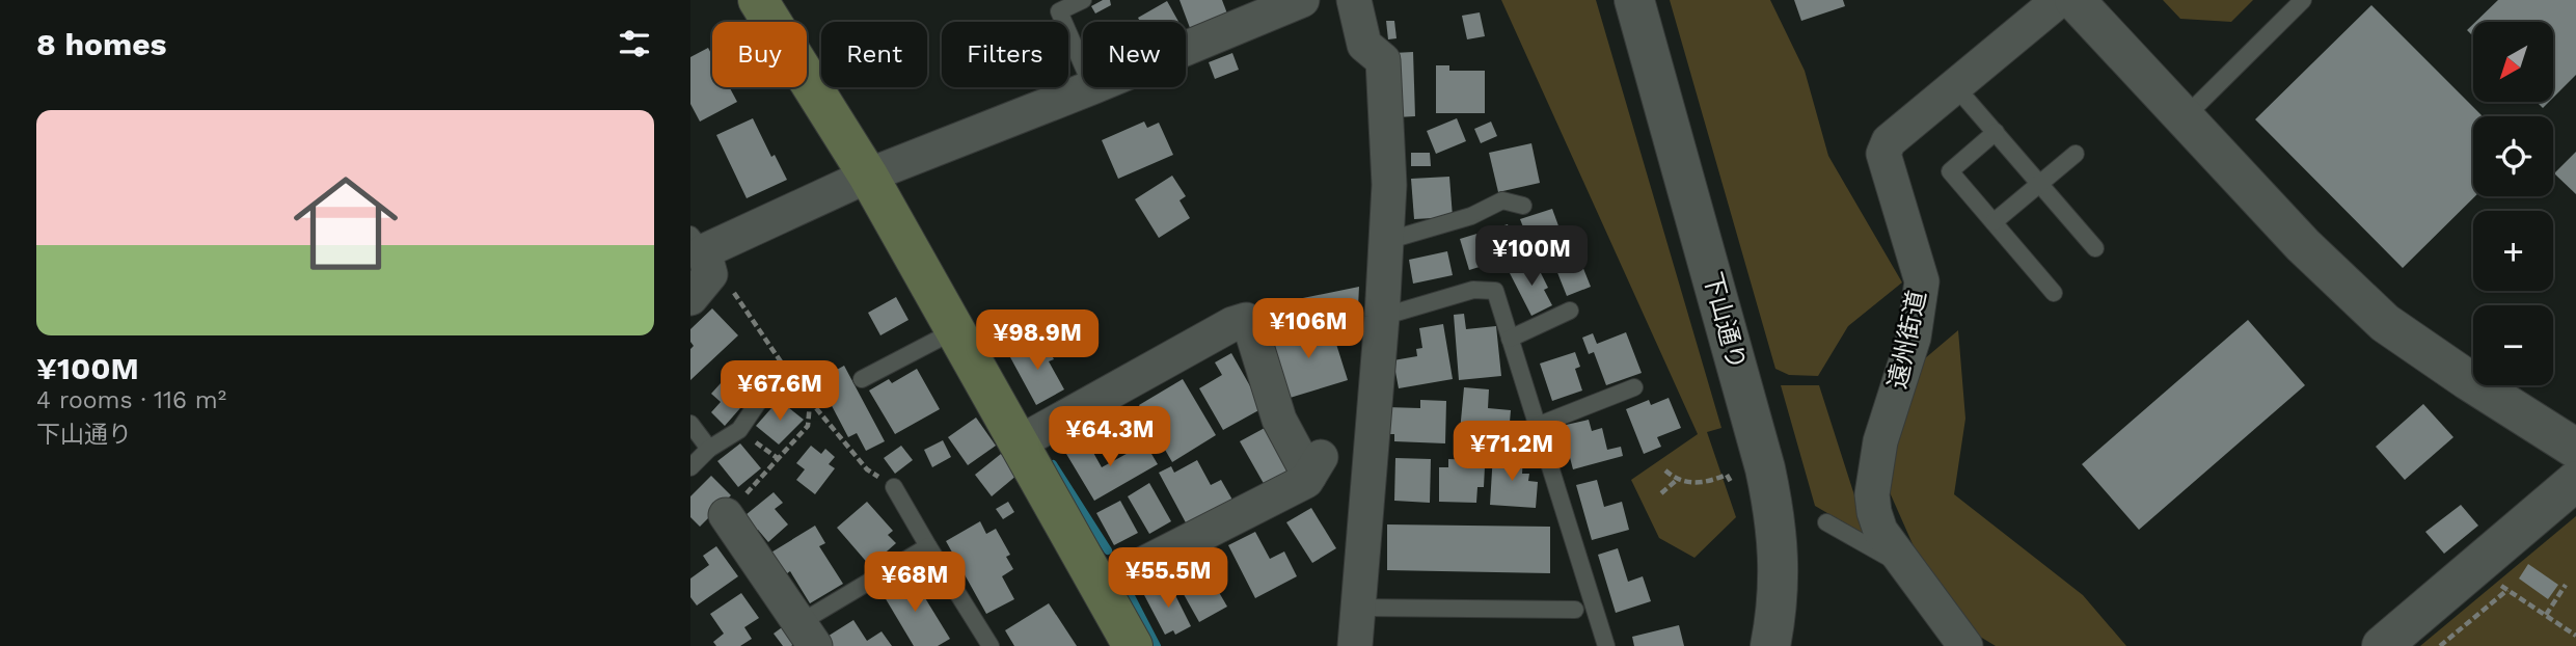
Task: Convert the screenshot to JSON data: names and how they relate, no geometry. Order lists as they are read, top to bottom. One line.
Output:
{"streets":{"street":["下山通り","遠州街道"]},"north":"bottom left","page":{"heading":"8 homes","map_buttons":["+","−"],"chip":["Buy","Rent","Filters","New"],"list":[{"name":"¥100M","note":"4 rooms · 116 m² · 下山通り"}],"price":["¥100M","¥106M","¥98.9M","¥67.6M","¥64.3M","¥71.2M","¥55.5M","¥68M"]}}
